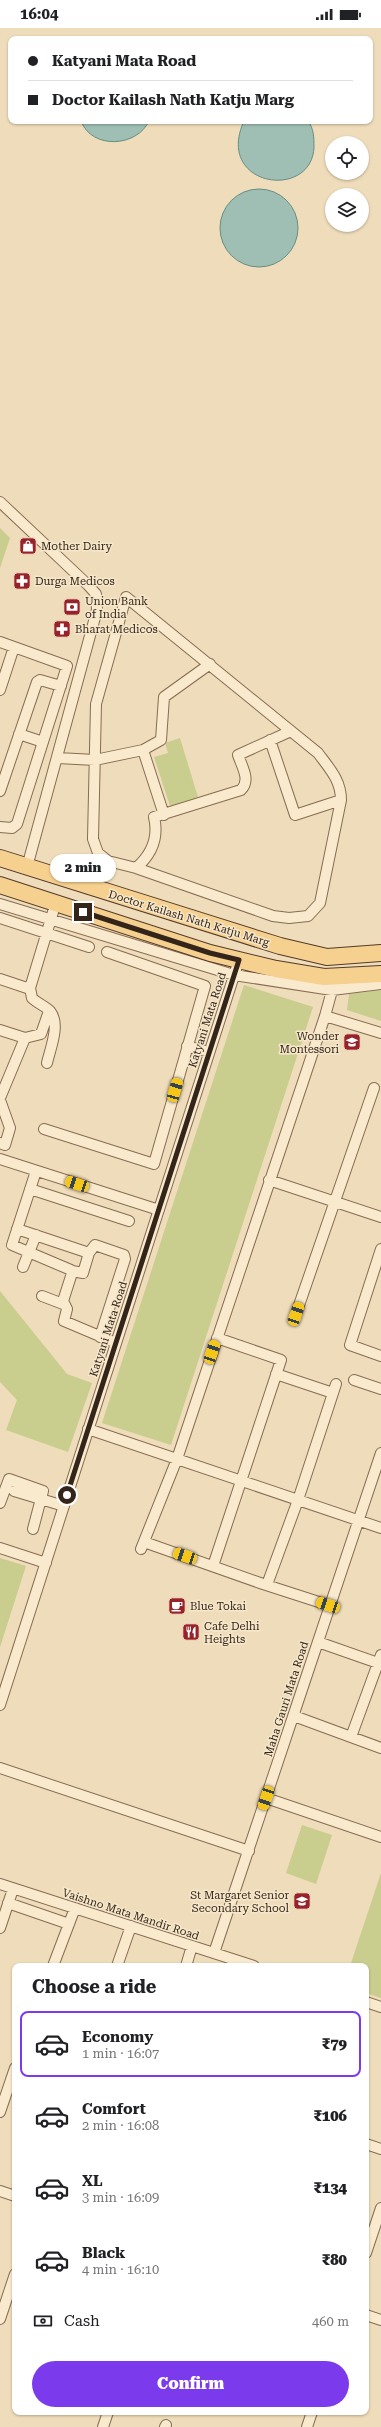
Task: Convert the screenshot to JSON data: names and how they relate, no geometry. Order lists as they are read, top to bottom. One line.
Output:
{"streets":{"main road":["Doctor Kailash Nath Katju Marg"],"street":["Katyani Mata Road","Maha Gauri Mata Road","Vaishno Mata Mandir Road"]},"crossings":[["Maha Gauri Mata Road","Vaishno Mata Mandir Road"]],"places":{"shop":["Mother Dairy"],"pharmacy":["Durga Medicos","Bharat Medicos"],"bank":["Union Bank of India"],"school or university":["Wonder Montessori","St Margaret Senior Secondary School"],"cafe":["Blue Tokai"],"restaurant":["Cafe Delhi Heights"]},"page":{"status":"16:04","banner":["Katyani Mata Road","Doctor Kailash Nath Katju Marg"],"bubble":"2 min","heading":"Choose a ride","list":[{"name":"Economy","note":"1 min · 16:07","value":"₹79"},{"name":"Comfort","note":"2 min · 16:08","value":"₹106"},{"name":"XL","note":"3 min · 16:09","value":"₹134"},{"name":"Black","note":"4 min · 16:10","value":"₹80"}],"pay":["Cash","460 m"],"buttons":"Confirm"}}
